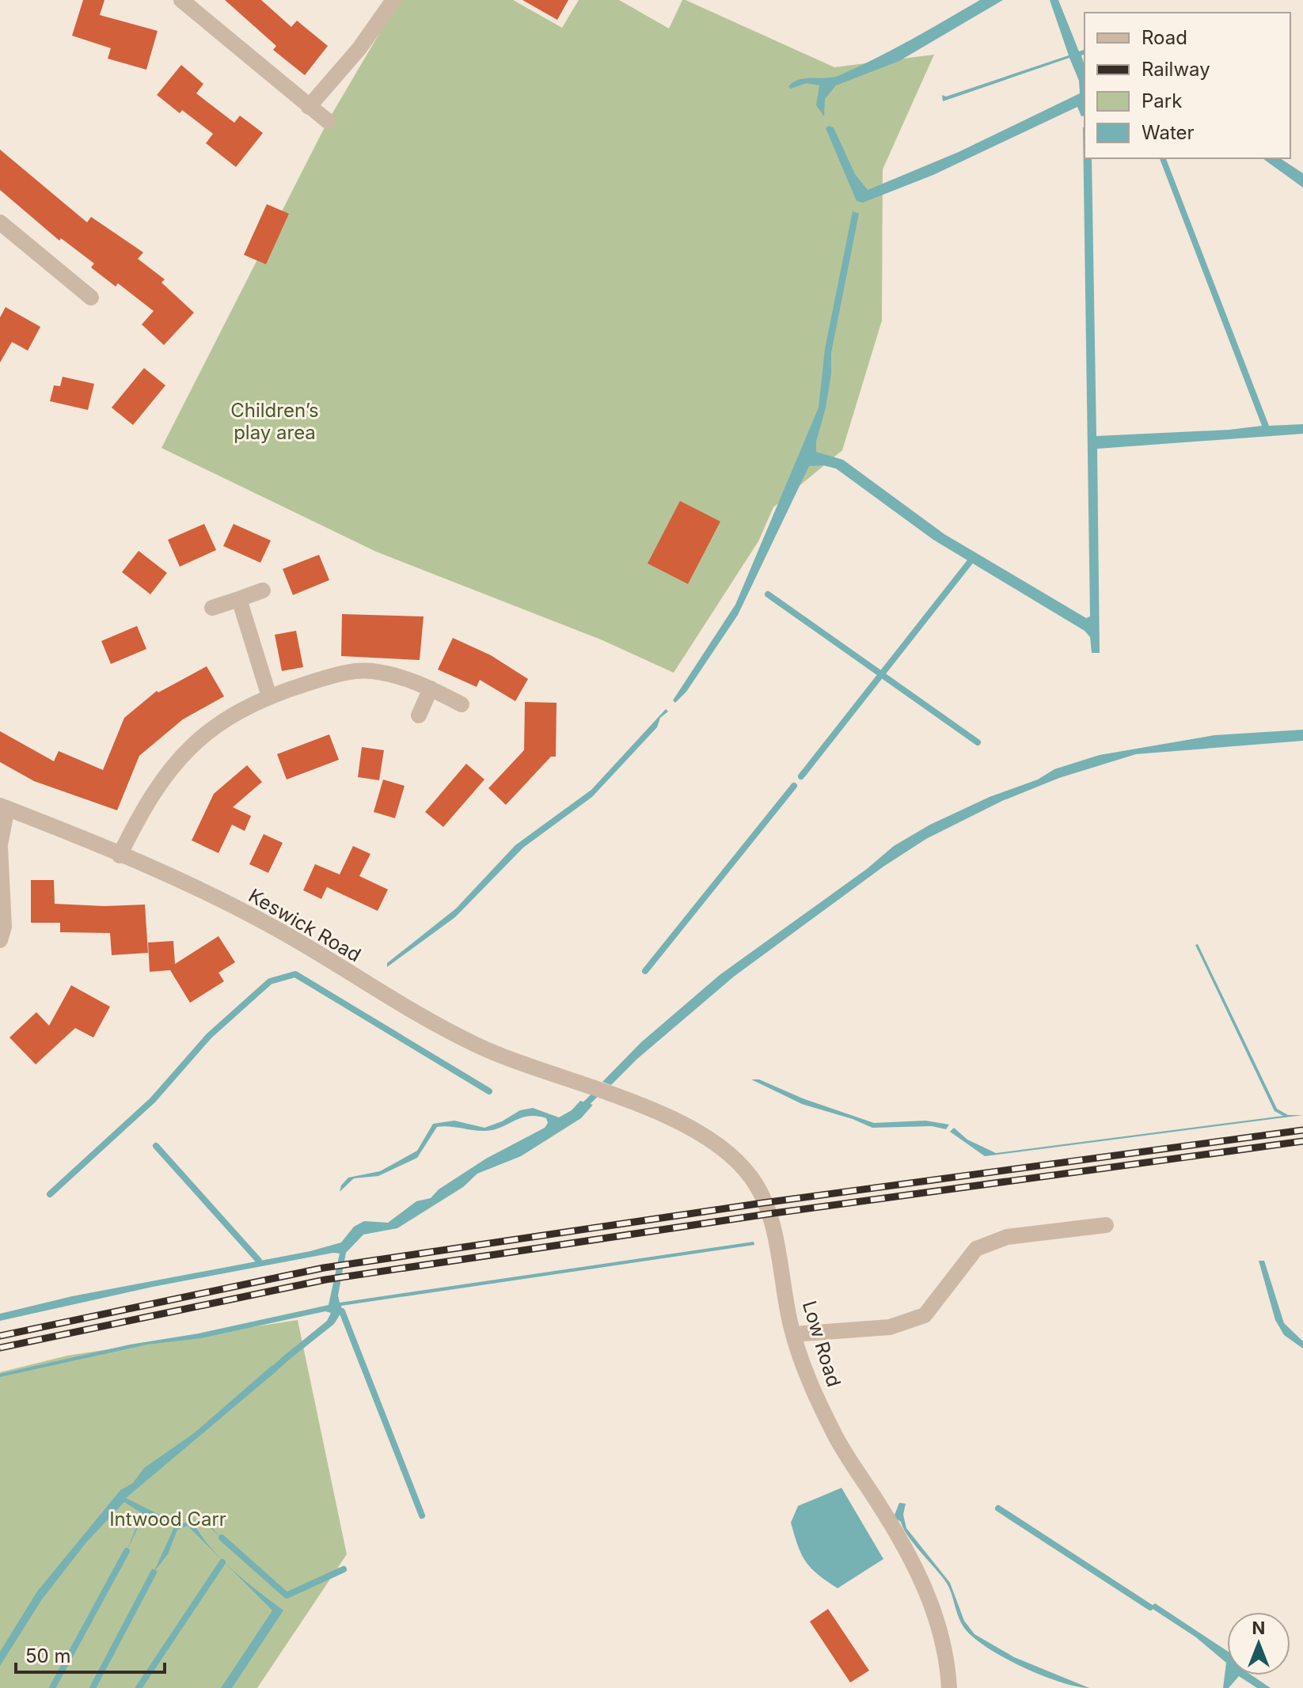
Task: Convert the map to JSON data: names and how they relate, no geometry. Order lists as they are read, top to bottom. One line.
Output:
{"streets":{"street":["Keswick Road","Low Road"]},"crossings":[["Keswick Road","Low Road"]],"parks":["Children’s play area","Intwood Carr"],"legend":["Road","Railway","Park","Water"],"scale_bar":"50 m","north":"top"}
